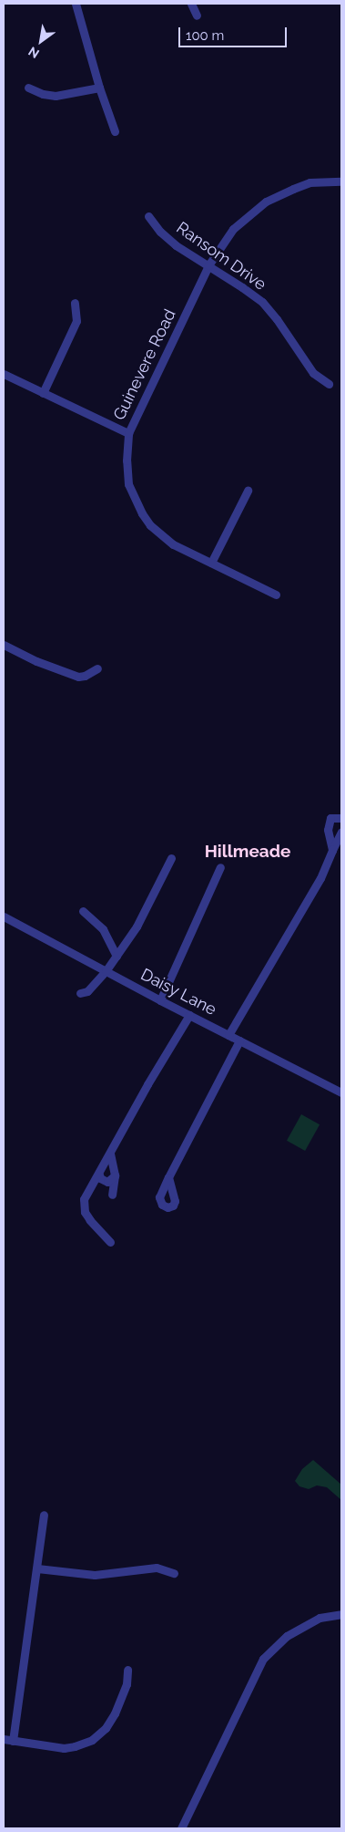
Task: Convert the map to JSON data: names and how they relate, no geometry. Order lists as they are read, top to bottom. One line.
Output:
{"streets":{"street":["Ransom Drive","Guinevere Road","Daisy Lane"]},"crossings":[["Ransom Drive","Guinevere Road"]],"districts":["Hillmeade"],"scale_bar":"100 m","north":"bottom left"}
